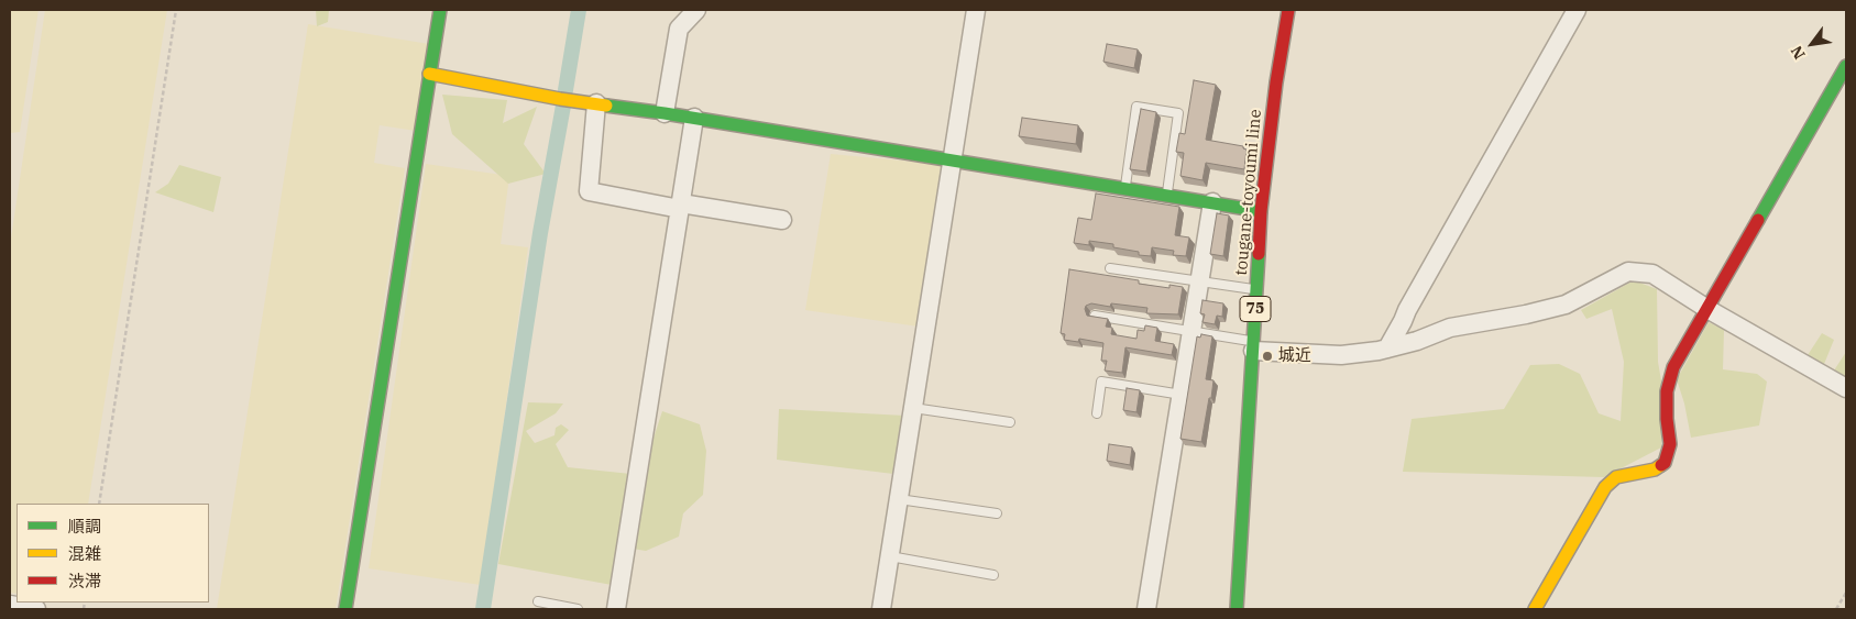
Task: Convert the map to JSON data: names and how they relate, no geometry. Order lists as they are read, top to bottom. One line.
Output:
{"streets":{"street":["tougane-toyoumi line","75"]},"places":["城近"],"legend":["順調","混雑","渋滞"],"north":"bottom left"}
